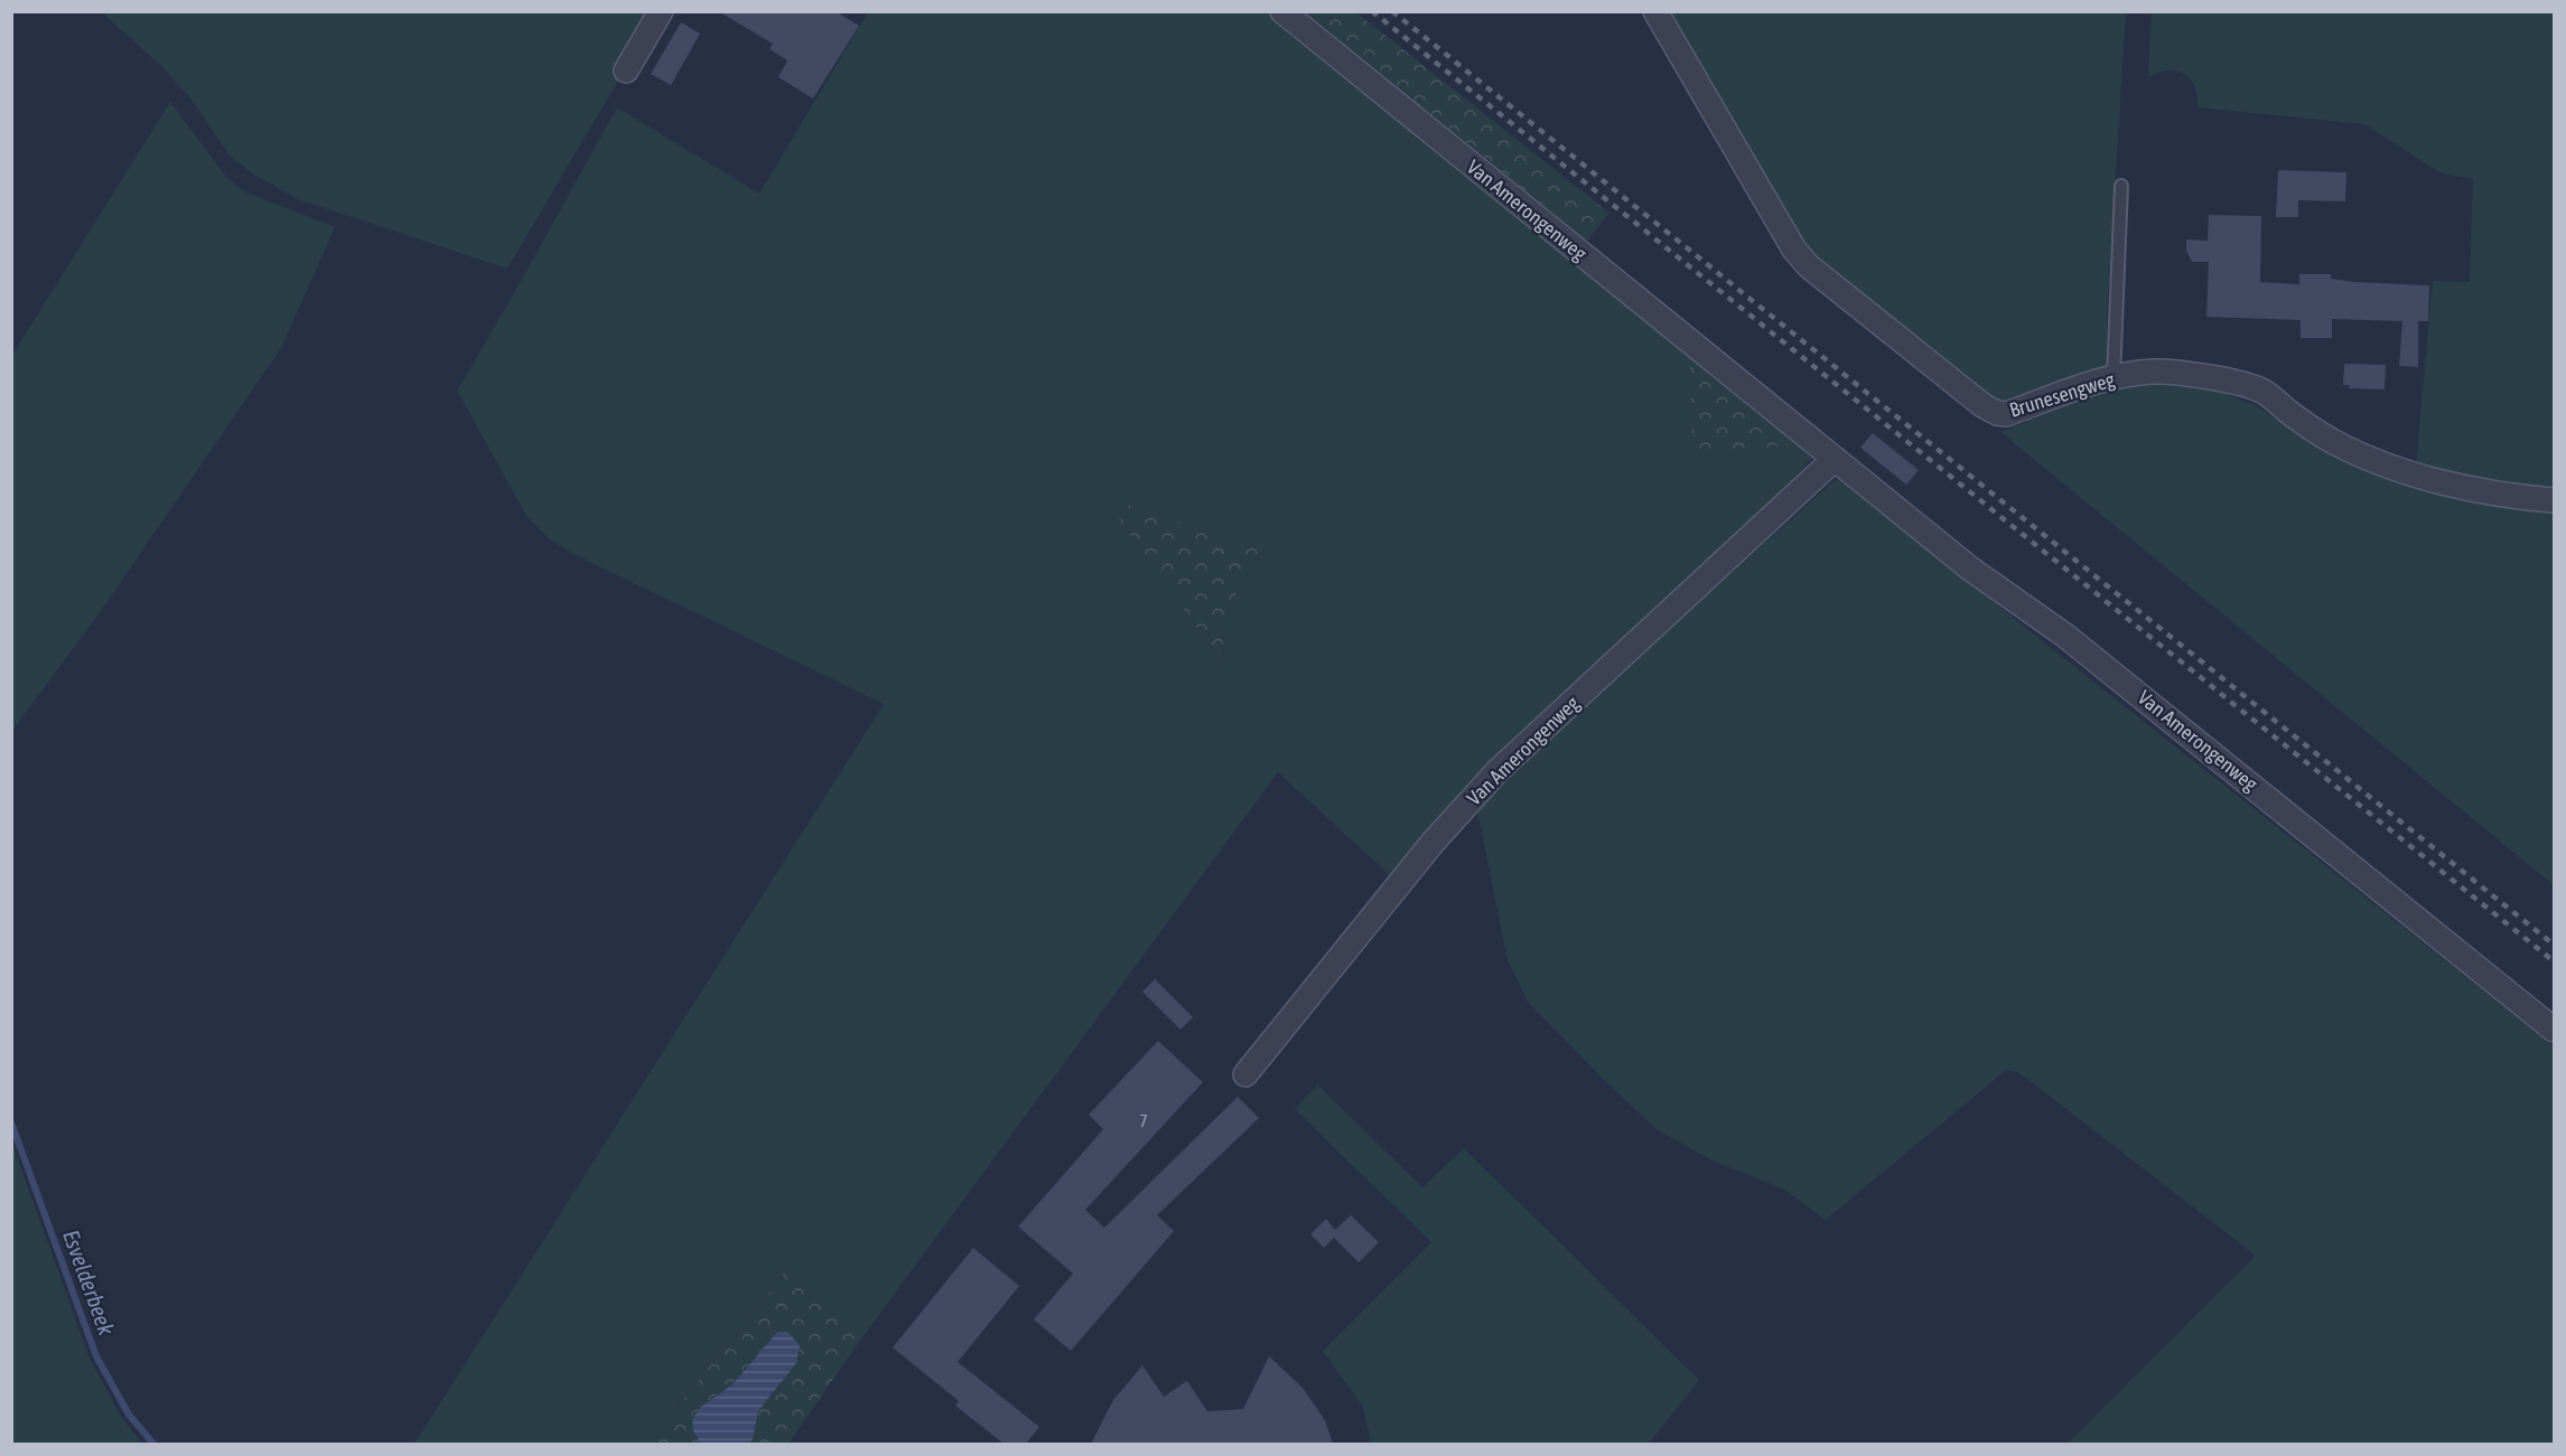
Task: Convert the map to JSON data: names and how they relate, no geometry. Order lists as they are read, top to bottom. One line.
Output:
{"streets":{"street":["Van Amerongenweg","Brunesengweg"]},"water":["Esvelderbeek"],"house_numbers":["7"]}
